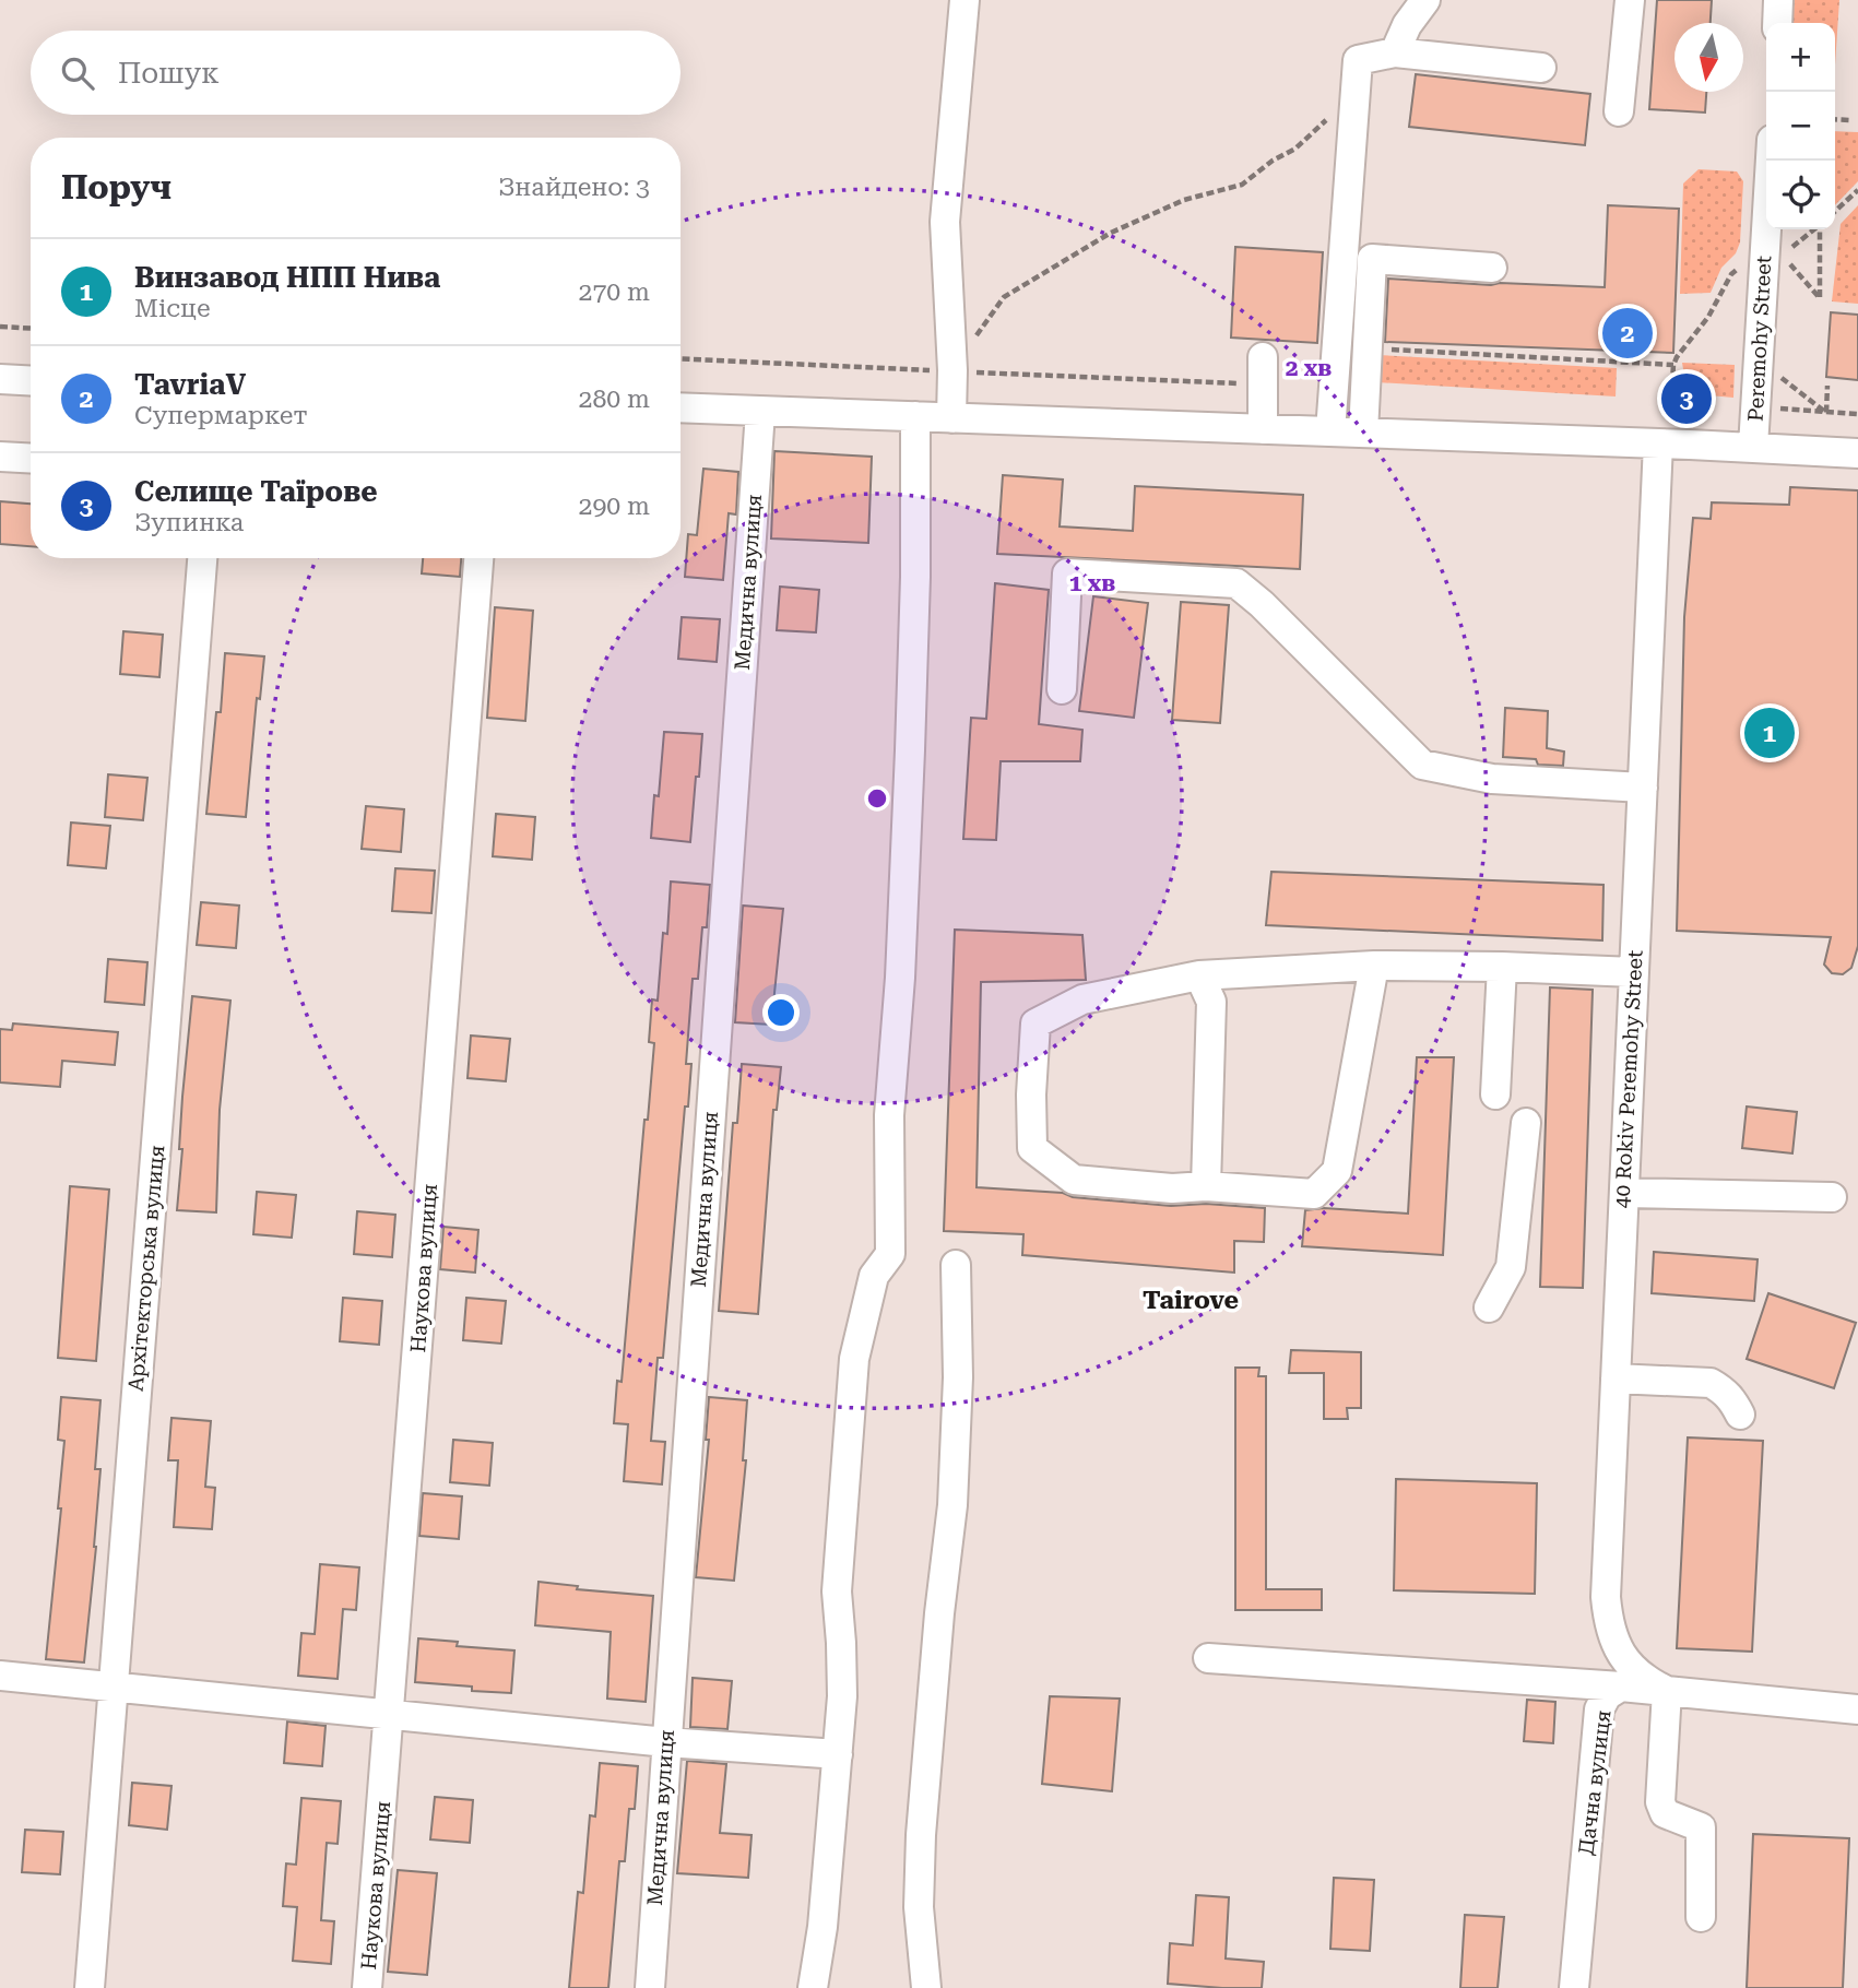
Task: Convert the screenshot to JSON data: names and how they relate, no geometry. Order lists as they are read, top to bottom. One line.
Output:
{"streets":{"street":["Peremohy Street","Медична вулиця","40 Rokiv Peremohy Street","Архітекторська вулиця","Наукова вулиця","Дачна вулиця"]},"crossings":[["40 Rokiv Peremohy Street","Дачна вулиця"]],"districts":["Tairove"],"north":"bottom","page":{"map_buttons":["+","−"],"search":"Пошук","heading":["Поруч","Знайдено: 3"],"list":[{"mark":"1","name":"Винзавод НПП Нива","note":"Місце","value":"270 m"},{"mark":"2","name":"TavriaV","note":"Супермаркет","value":"280 m"},{"mark":"3","name":"Селище Таїрове","note":"Зупинка","value":"290 m"}],"pins":["2","3","1"]},"rings":["2 хв","1 хв"]}
